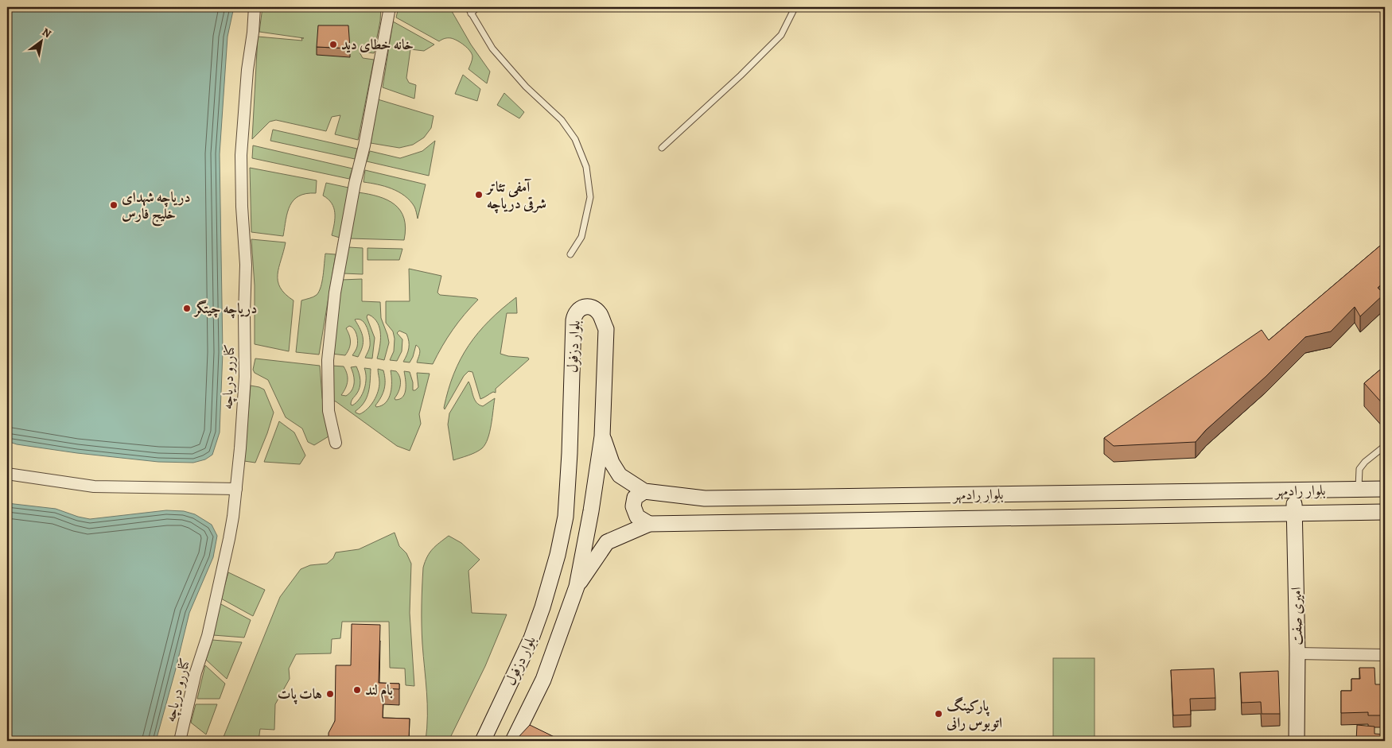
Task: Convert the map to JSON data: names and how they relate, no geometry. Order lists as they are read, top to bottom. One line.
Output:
{"streets":{"street":["بلوار دزفول","کناررو دریاچه","بلوار رادمهر","امیری صفت"]},"crossings":[["بلوار دزفول","بلوار رادمهر"],["بلوار رادمهر","امیری صفت"]],"places":["خانه خطای دید","آمفی تئاتر شرقی دریاچه","دریاچه شهدای خلیج فارس","دریاچه چیتگر","بام لند","هات پات","پارکینگ اتوبوس رانی"],"north":"top right"}
